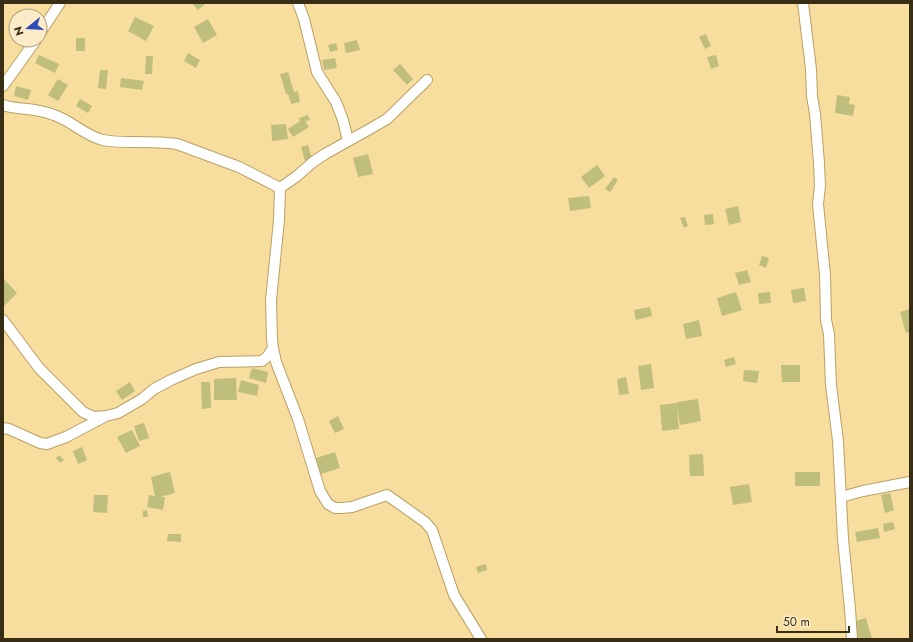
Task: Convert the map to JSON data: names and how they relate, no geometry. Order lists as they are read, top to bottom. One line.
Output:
{"scale_bar":"50 m","north":"left"}
